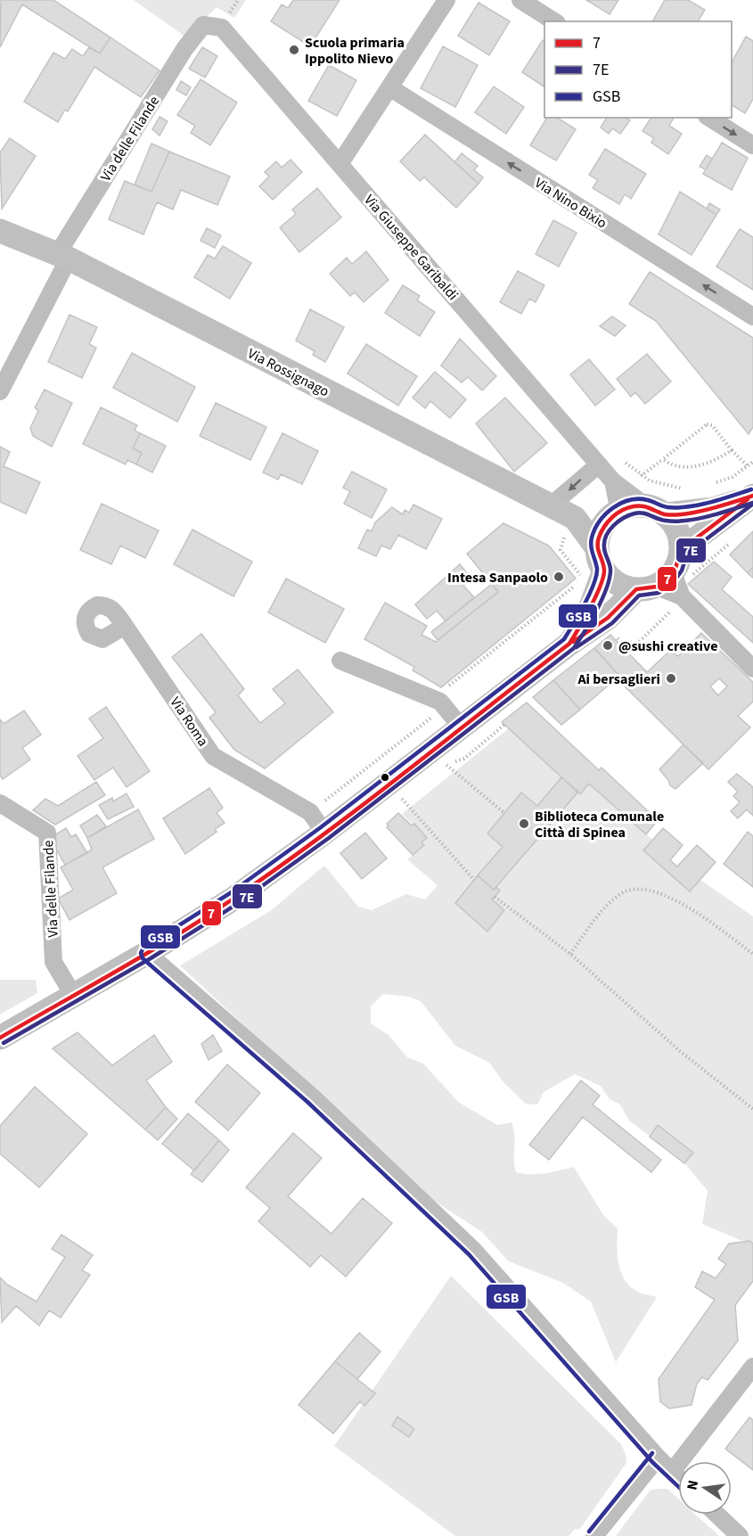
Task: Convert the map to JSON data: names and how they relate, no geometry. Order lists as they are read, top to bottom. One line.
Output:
{"streets":{"street":["Via delle Filande","Via Nino Bixio","Via Giuseppe Garibaldi","Via Rossignago","Via Roma"]},"crossings":[["Via delle Filande","Via Giuseppe Garibaldi"],["Via delle Filande","Via Rossignago"],["Via Giuseppe Garibaldi","Via Rossignago"]],"one_way":["Via Nino Bixio"],"places":["Scuola primaria Ippolito Nievo","Intesa Sanpaolo","@sushi creative","Ai bersaglieri","Biblioteca Comunale Città di Spinea"],"lines":["transit line GSB","transit line 7","transit line 7E"],"legend":["7","7E","GSB"],"north":"left"}
